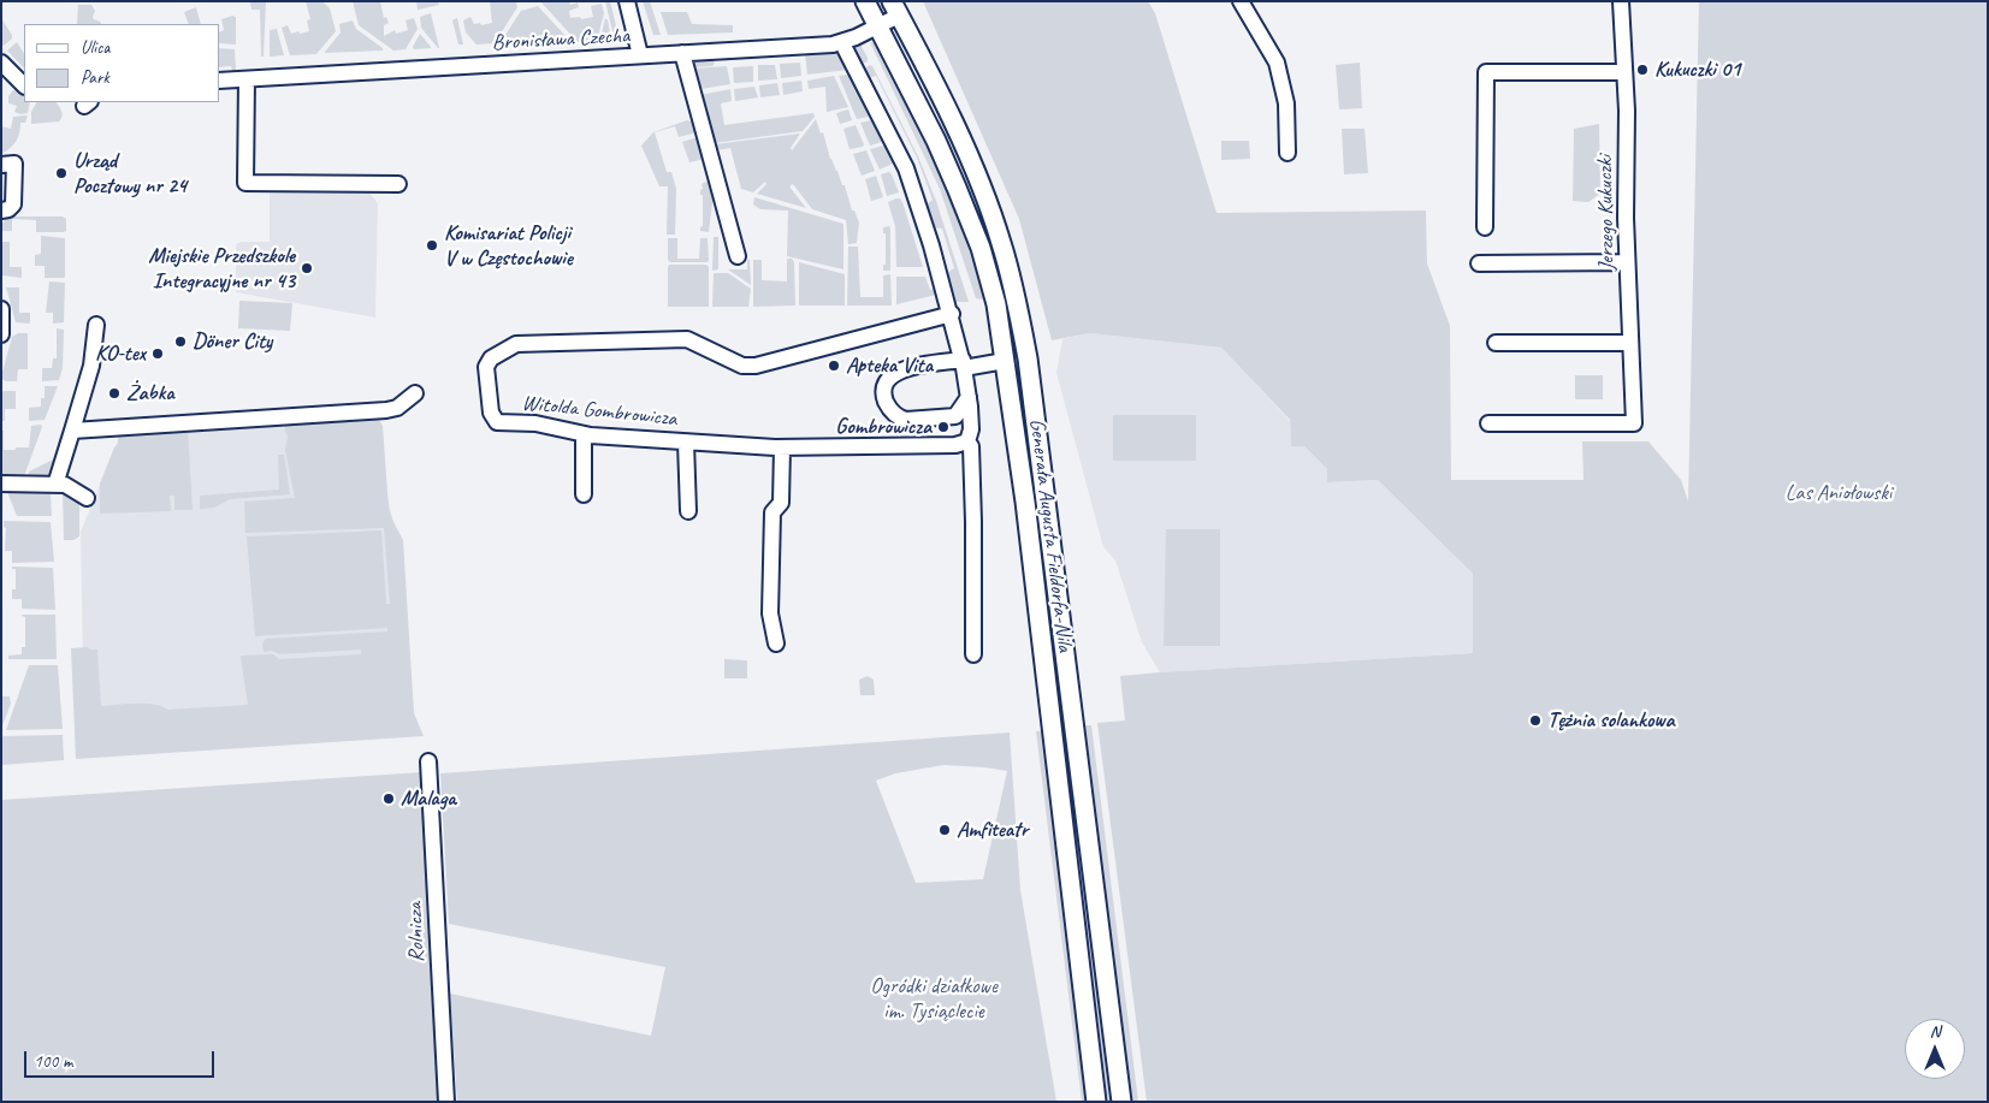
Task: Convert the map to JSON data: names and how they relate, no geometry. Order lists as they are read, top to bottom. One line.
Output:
{"streets":{"street":["Bronisława Czecha","Jerzego Kukuczki","Witolda Gombrowicza","Generała Augusta Fieldorfa-Nila","Rolnicza"]},"crossings":[["Bronisława Czecha","Generała Augusta Fieldorfa-Nila"]],"parks":["Las Aniołowski","Ogródki działkowe im. Tysiąclecie"],"places":["Kukuczki 01","Urząd Pocztowy nr 24","Komisariat Policji V w Częstochowie","Miejskie Przedszkole Integracyjne nr 43","Döner City","KO-tex","Apteka Vita","Żabka","Gombrowicza","Tężnia solankowa","Malaga","Amfiteatr"],"legend":["Ulica","Park"],"scale_bar":"100 m","north":"top"}
